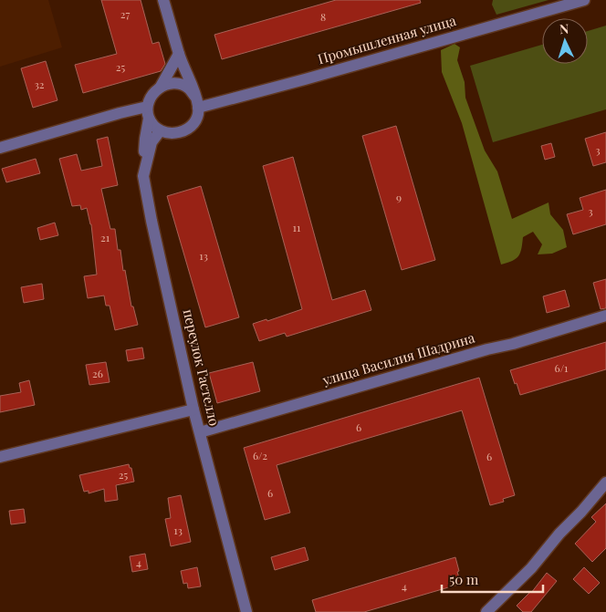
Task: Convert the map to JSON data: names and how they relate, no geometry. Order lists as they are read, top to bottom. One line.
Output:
{"streets":{"street":["Промышленная улица","улица Василия Шадрина","переулок Гастелло"]},"crossings":[["Промышленная улица","переулок Гастелло"],["улица Василия Шадрина","переулок Гастелло"]],"house_numbers":["27","8","25","32","3","9","3","11","21","13","6/1","26","6","6/2","6","25","6","13","4","4"],"scale_bar":"50 m","north":"top"}
